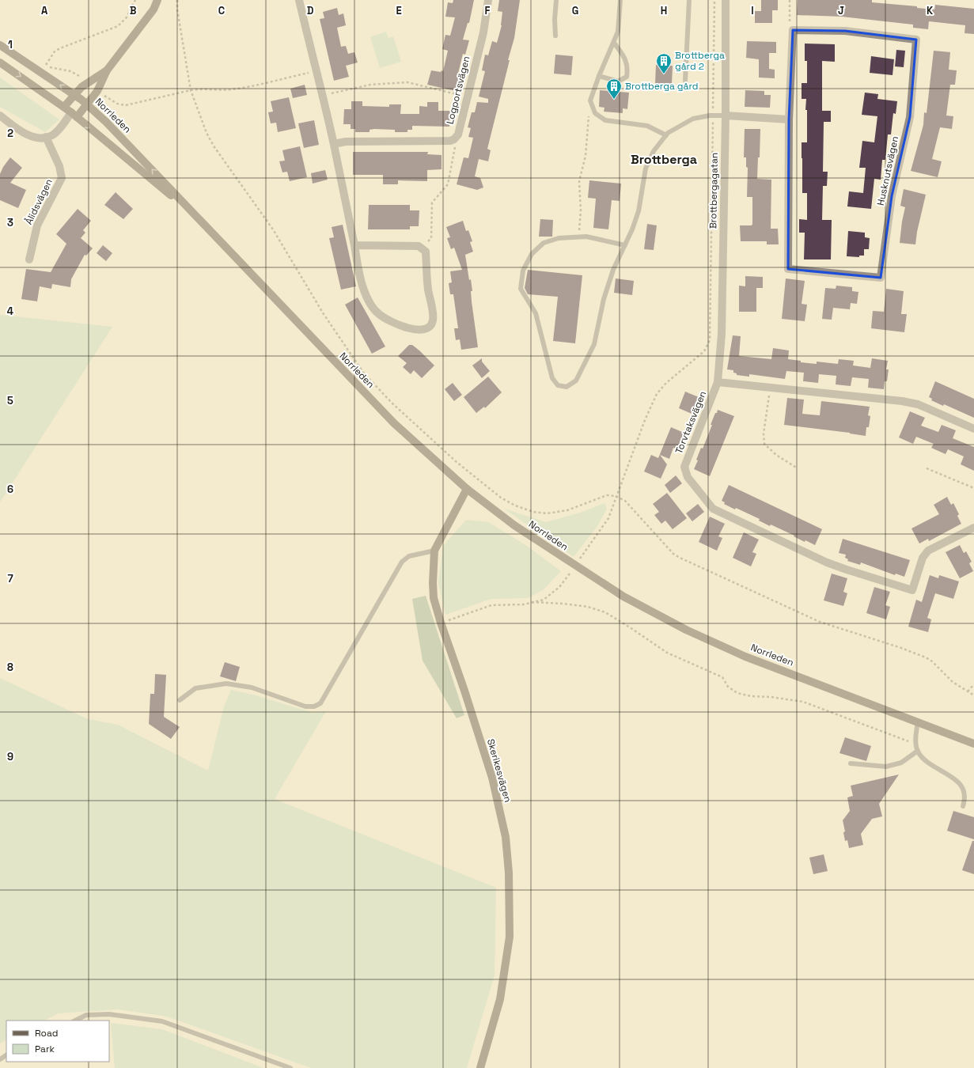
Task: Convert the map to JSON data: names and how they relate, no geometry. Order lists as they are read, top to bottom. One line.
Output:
{"streets":{"main road":["Norrleden","Skerikesvägen"],"street":["Logportsvägen","Husknutsvägen","Brottbergagatan","Ålidsvägen","Torvtaksvägen"]},"crossings":[["Norrleden","Skerikesvägen"],["Brottbergagatan","Torvtaksvägen"]],"districts":["Brottberga"],"places":{"building":["Brottberga gård 2","Brottberga gård"]},"legend":["Road","Park"],"grid":{"columns":["A","B","C","D","E","F","G","H","I","J","K"],"rows":["1","2","3","4","5","6","7","8","9"]}}
